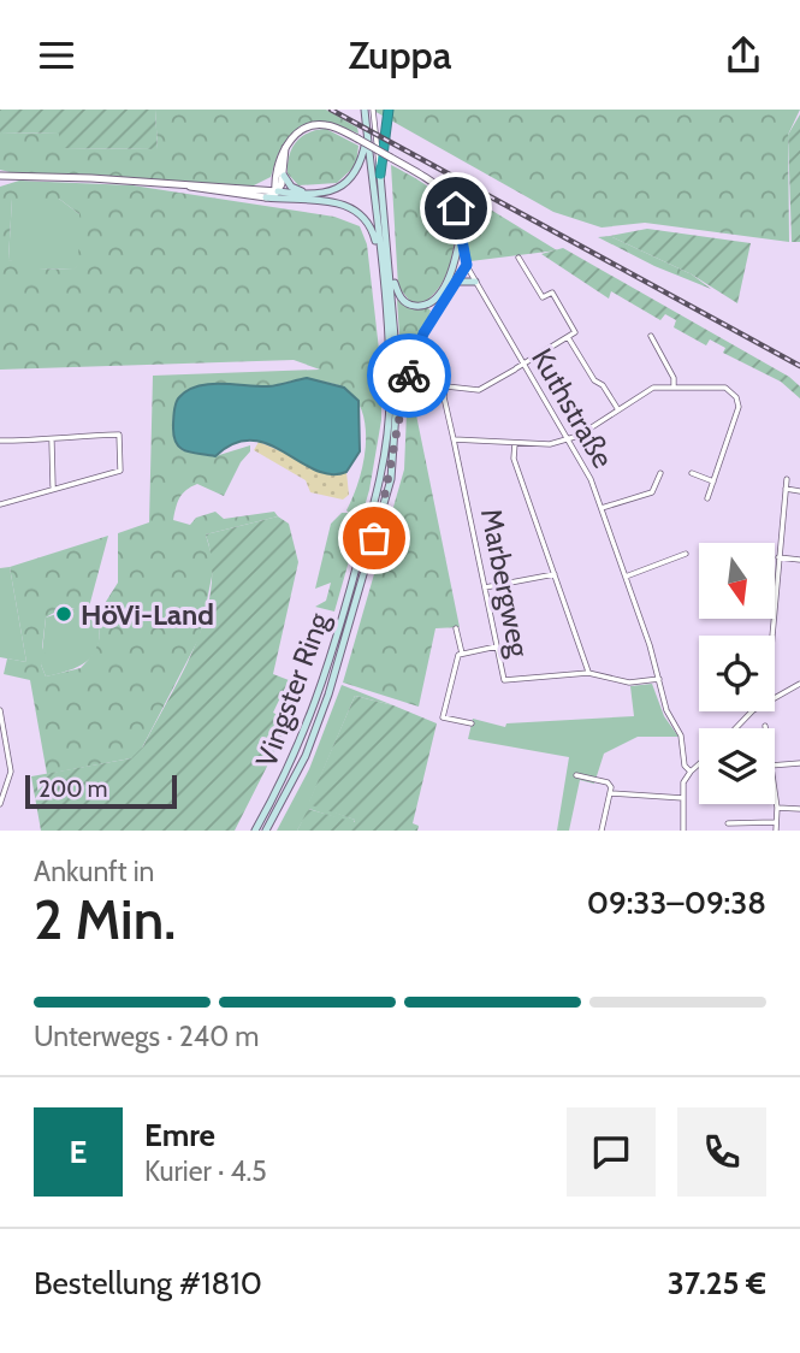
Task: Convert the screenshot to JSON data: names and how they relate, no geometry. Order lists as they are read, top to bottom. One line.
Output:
{"streets":{"main road":["Vingster Ring"],"street":["Kuthstraße","Marbergweg"]},"crossings":[["Kuthstraße","Marbergweg"]],"places":["HöVi-Land"],"scale_bar":"200 m","north":"bottom","page":{"header":"Zuppa","scale":"200 m","heading":["2 Min.","Ankunft in","09:33–09:38"],"panel":["Emre","Kurier · 4.5","Bestellung #1810","37.25 €"],"bar":"Unterwegs · 240 m","round":"E"}}
